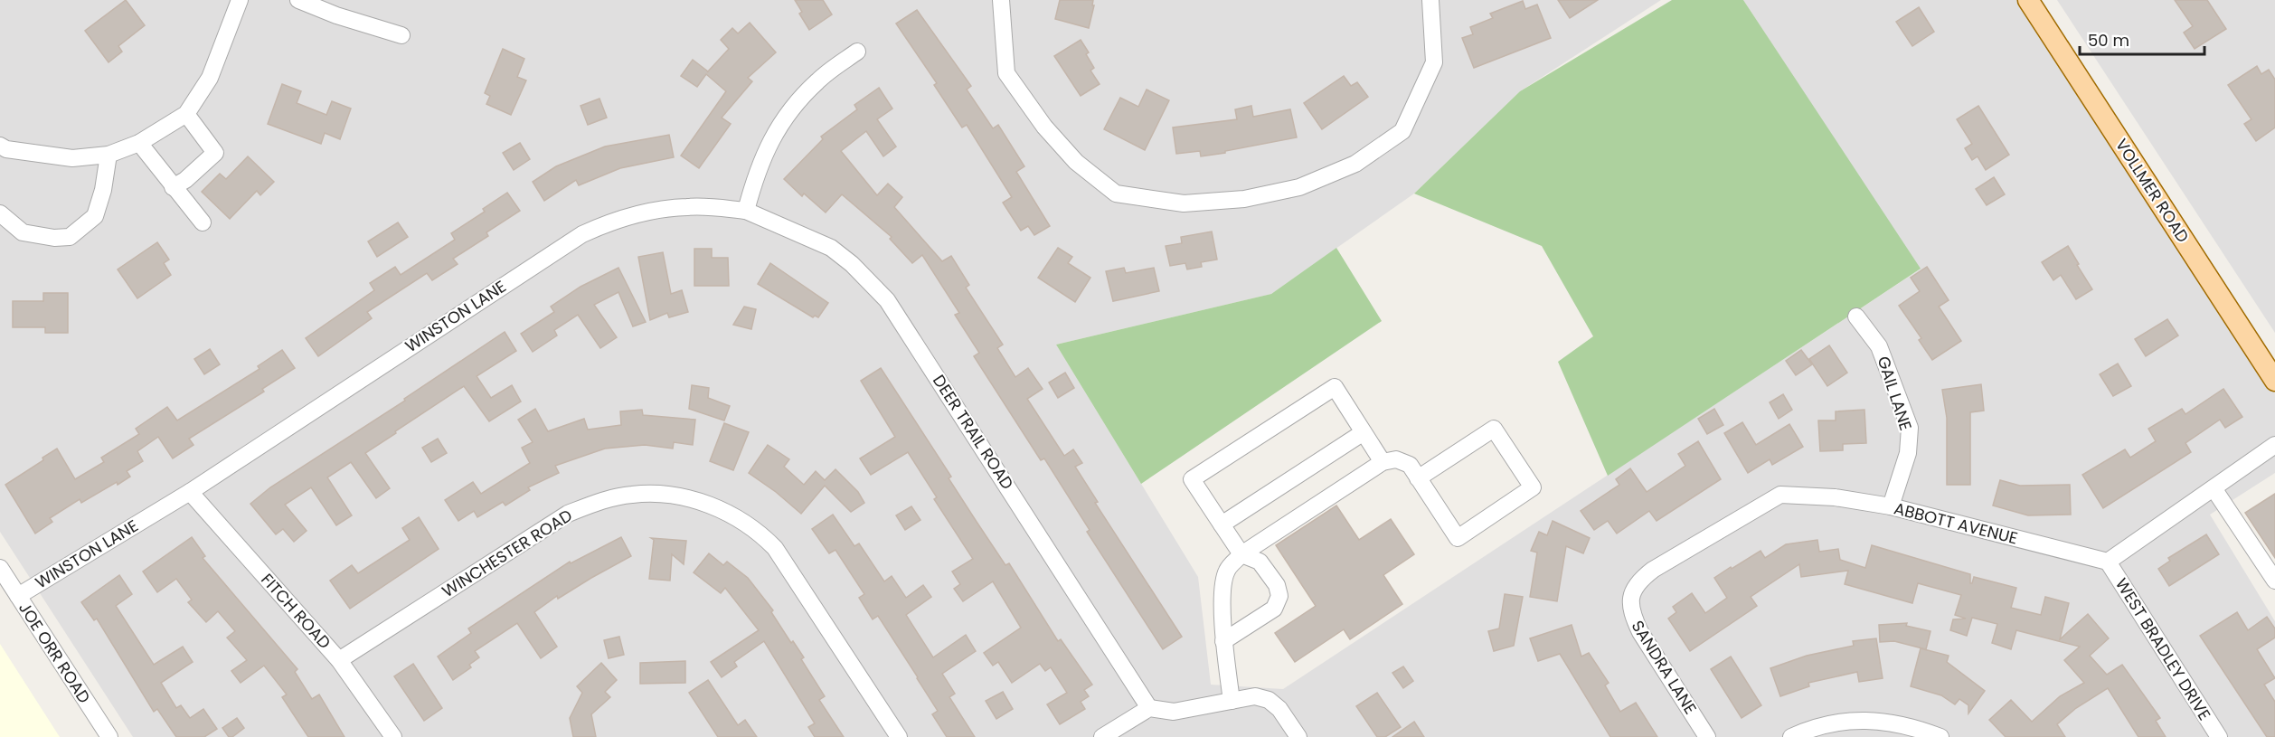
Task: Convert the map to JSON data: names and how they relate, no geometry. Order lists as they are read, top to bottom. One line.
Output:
{"streets":{"main road":["VOLLMER ROAD"],"street":["WINSTON LANE","GAIL LANE","DEER TRAIL ROAD","ABBOTT AVENUE","WINCHESTER ROAD","FITCH ROAD","WEST BRADLEY DRIVE","JOE ORR ROAD","SANDRA LANE"]},"crossings":[["WINSTON LANE","DEER TRAIL ROAD"],["WINSTON LANE","FITCH ROAD"],["WINSTON LANE","JOE ORR ROAD"],["GAIL LANE","ABBOTT AVENUE"],["ABBOTT AVENUE","WEST BRADLEY DRIVE"],["ABBOTT AVENUE","SANDRA LANE"],["WINCHESTER ROAD","FITCH ROAD"]],"scale_bar":"50 m"}
